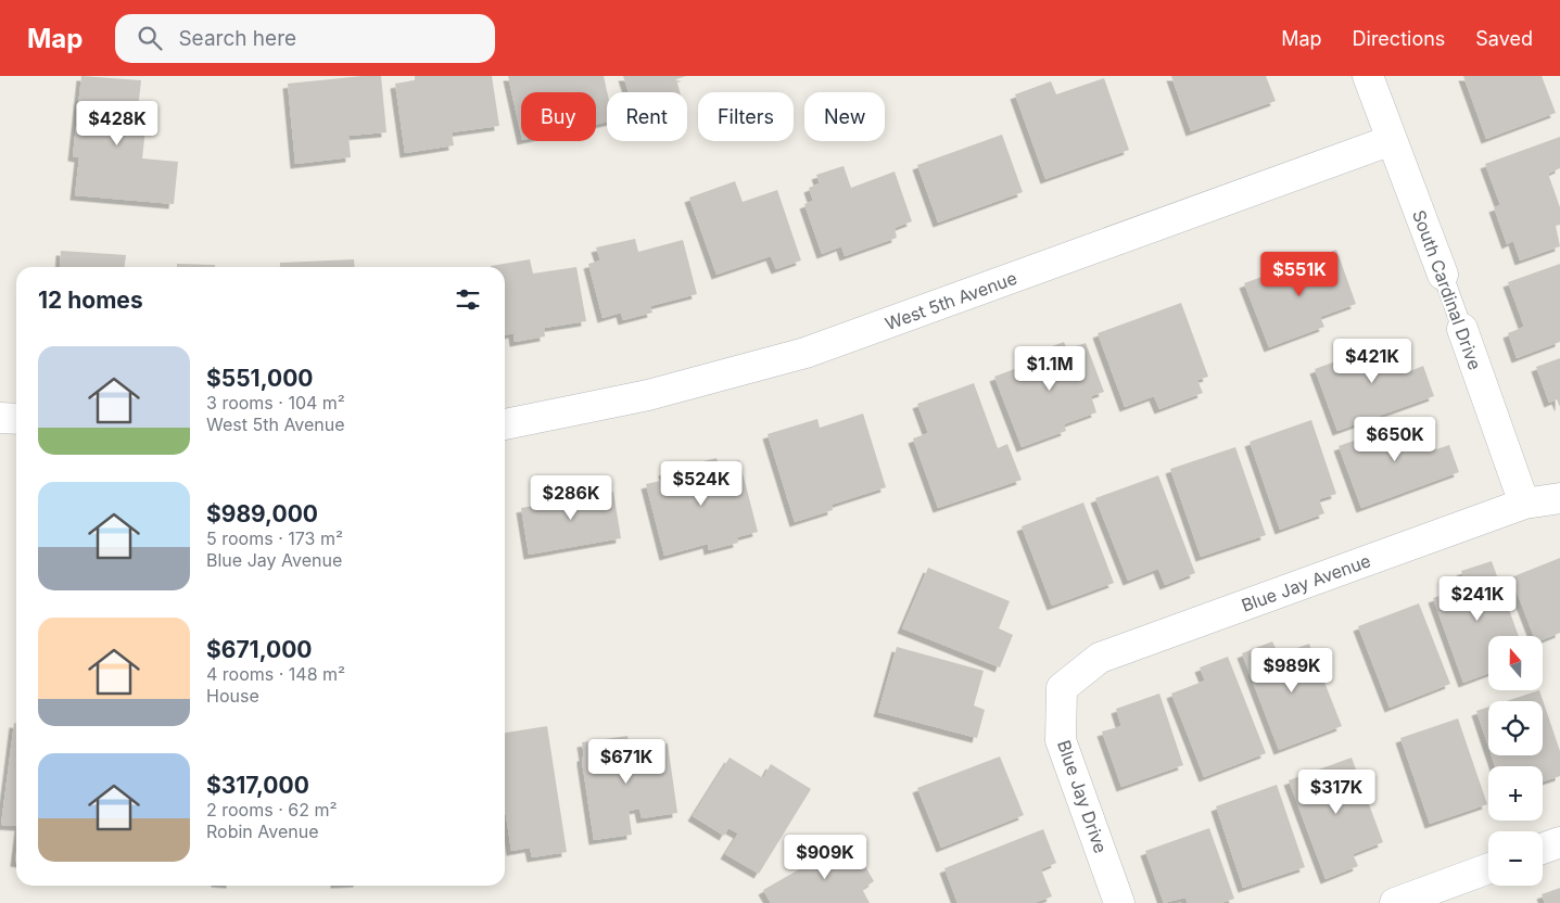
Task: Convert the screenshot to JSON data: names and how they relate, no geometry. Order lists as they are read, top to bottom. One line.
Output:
{"streets":{"street":["South Cardinal Drive","West 5th Avenue","Blue Jay Avenue","Blue Jay Drive"]},"crossings":[["South Cardinal Drive","West 5th Avenue"],["South Cardinal Drive","Blue Jay Avenue"],["Blue Jay Avenue","Blue Jay Drive"]],"north":"top","page":{"header":"Map","search":"Search here","nav":["Map","Directions","Saved"],"chip":["Buy","Rent","Filters","New"],"price":["$428K","$551K","$421K","$1.1M","$650K","$524K","$286K","$241K","$989K","$671K","$317K","$909K"],"heading":"12 homes","list":[{"name":"$551,000","note":"3 rooms · 104 m² · West 5th Avenue"},{"name":"$989,000","note":"5 rooms · 173 m² · Blue Jay Avenue"},{"name":"$671,000","note":"4 rooms · 148 m² · House"},{"name":"$317,000","note":"2 rooms · 62 m² · Robin Avenue"}],"map_buttons":["+","−"]}}
